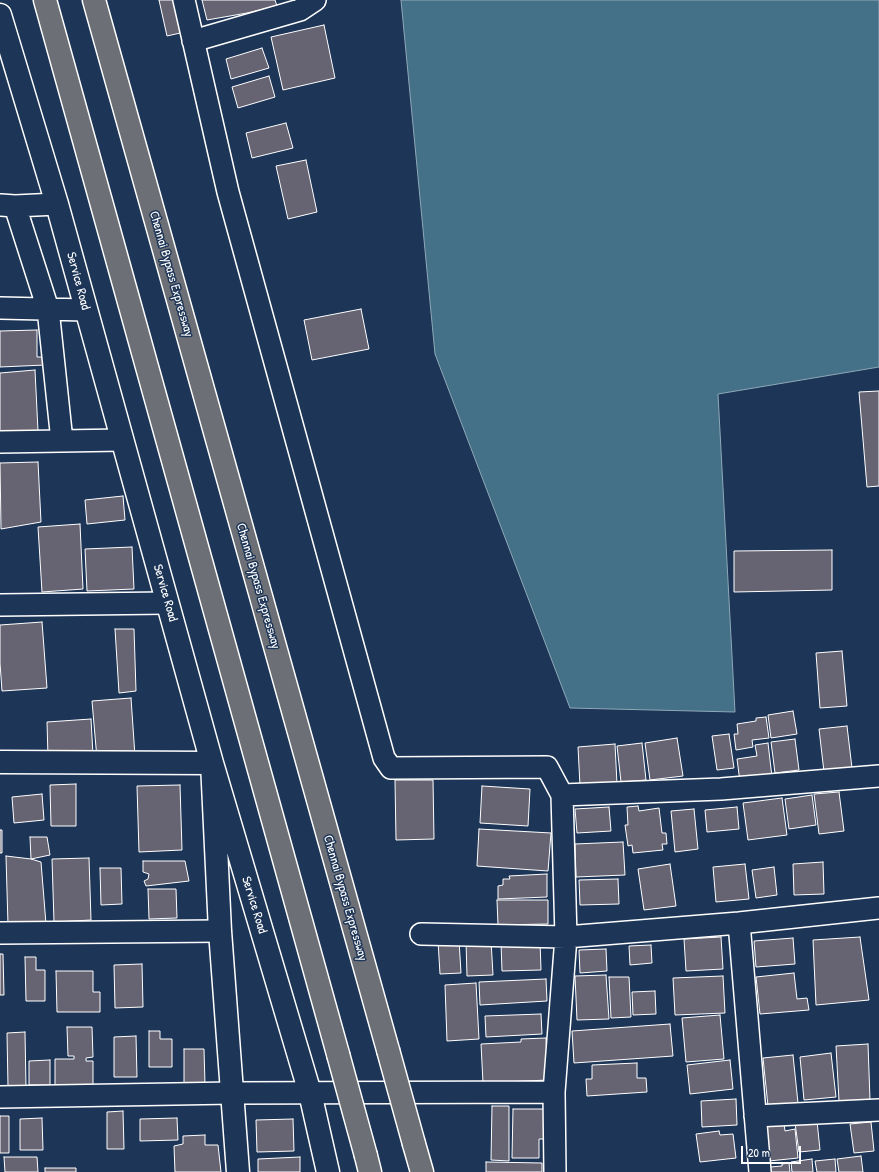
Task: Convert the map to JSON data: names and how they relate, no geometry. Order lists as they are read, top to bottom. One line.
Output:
{"streets":{"highway":["Chennai Bypass Expressway"],"street":["Service Road"]},"scale_bar":"20 m"}
